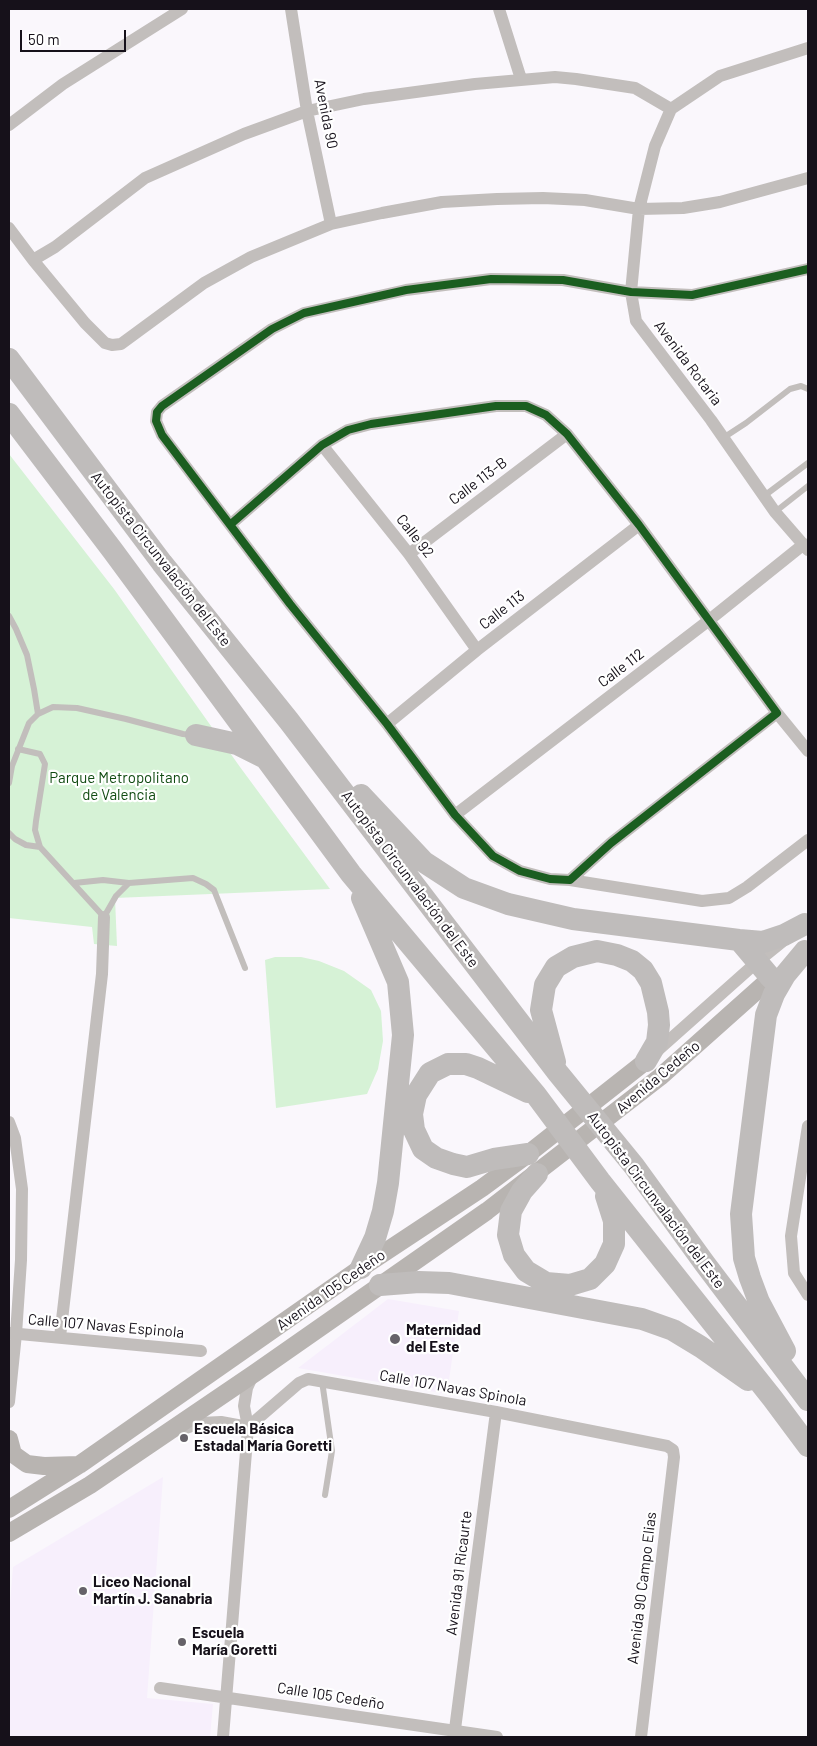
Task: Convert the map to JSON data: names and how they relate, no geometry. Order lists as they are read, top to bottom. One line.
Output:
{"streets":{"highway":["Autopista Circunvalación del Este"],"main road":["Avenida Cedeño","Avenida 105 Cedeño"],"street":["Avenida 90","Avenida Rotaria","Calle 113-B","Calle 92","Calle 113","Calle 112","Calle 107 Navas Espinola","Calle 107 Navas Spinola","Avenida 91 Ricaurte","Avenida 90 Campo Elias","Calle 105 Cedeño"]},"crossings":[["Avenida Rotaria","Calle 112"],["Calle 113-B","Calle 92"],["Calle 92","Calle 113"],["Avenida Cedeño","Avenida 105 Cedeño"],["Calle 107 Navas Spinola","Avenida 91 Ricaurte"],["Calle 107 Navas Spinola","Avenida 90 Campo Elias"],["Avenida 91 Ricaurte","Calle 105 Cedeño"]],"parks":["Parque Metropolitano de Valencia"],"places":["Maternidad del Este","Escuela Básica Estadal María Goretti","Liceo Nacional Martín J. Sanabria","Escuela María Goretti"],"scale_bar":"50 m"}
